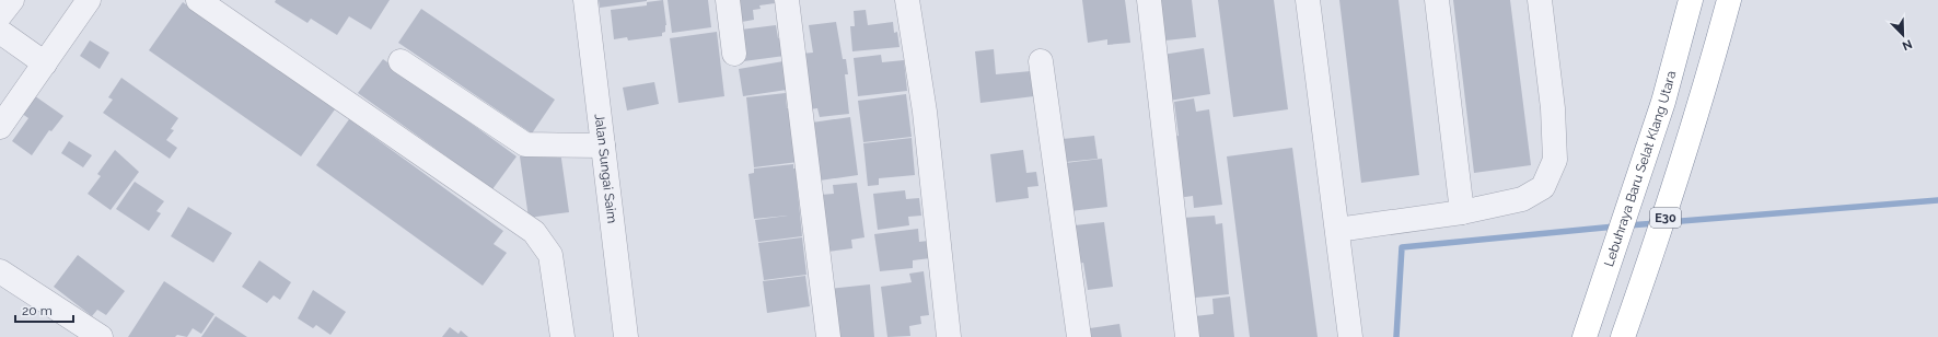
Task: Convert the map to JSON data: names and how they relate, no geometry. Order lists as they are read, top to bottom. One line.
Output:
{"streets":{"highway":["Lebuhraya Baru Selat Klang Utara","E30"],"street":["Jalan Sungai Saim"]},"scale_bar":"20 m","north":"bottom right"}
